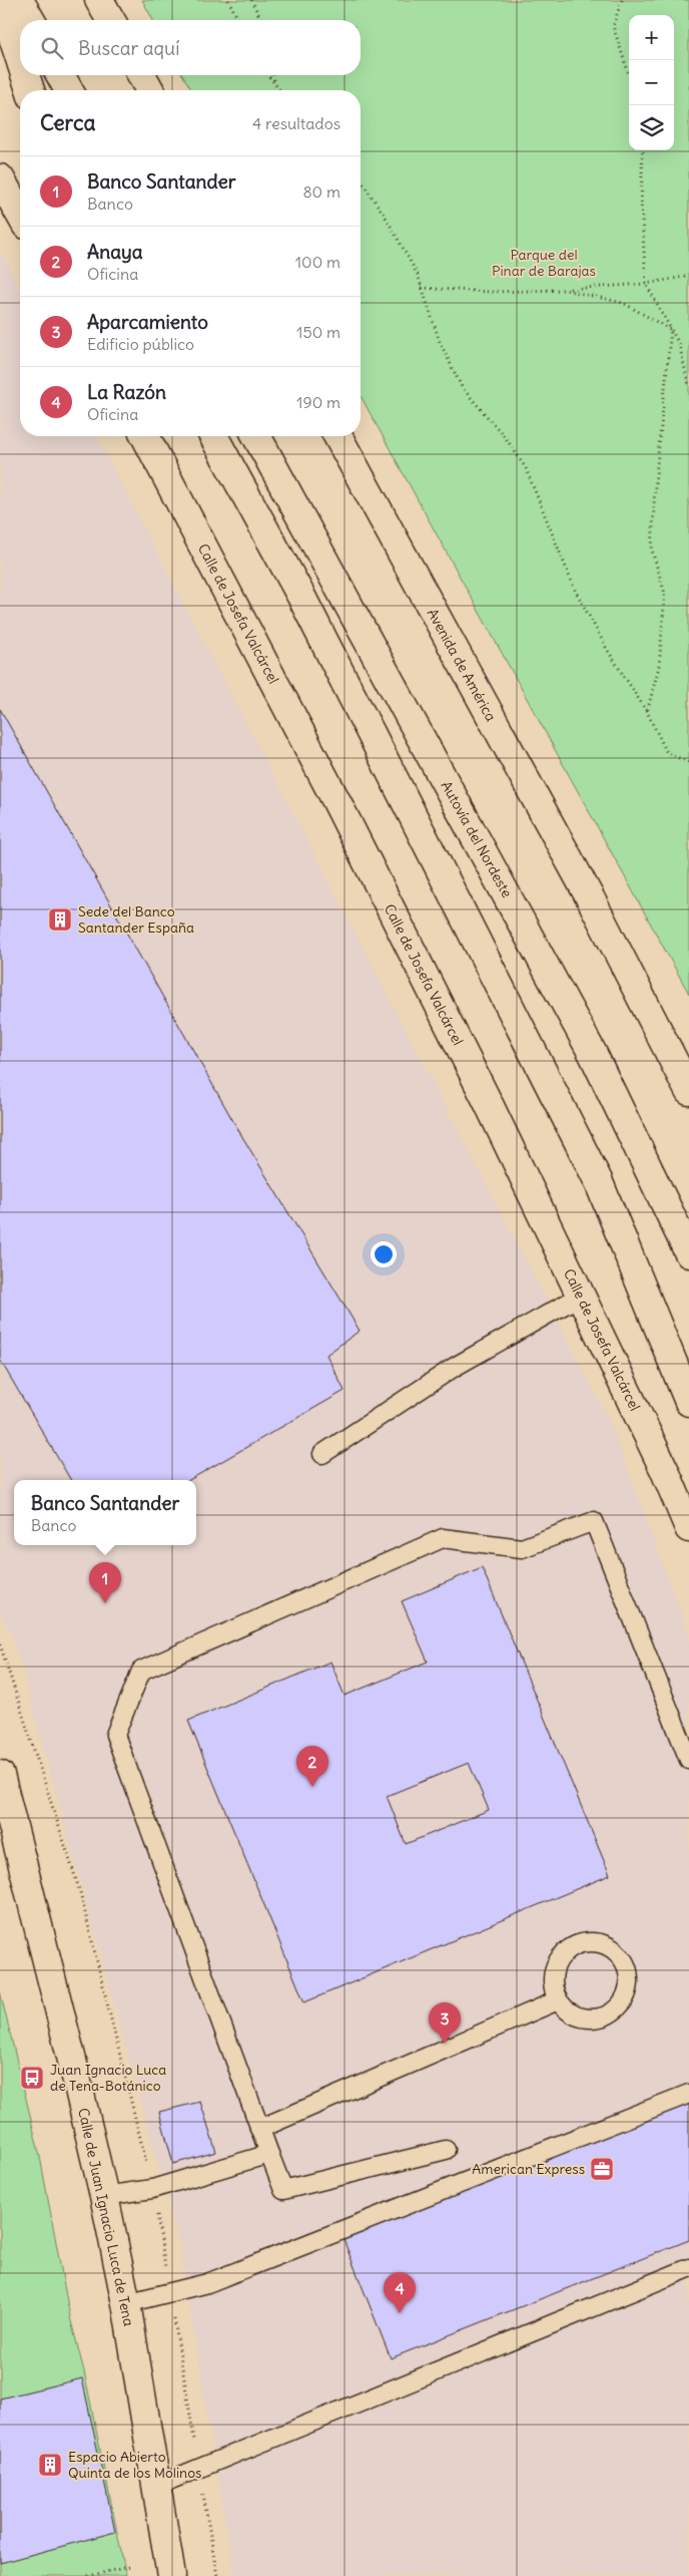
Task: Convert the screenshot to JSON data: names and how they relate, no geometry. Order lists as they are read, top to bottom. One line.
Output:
{"streets":{"main road":["Calle de Josefa Valcárcel","Avenida de América","Autovía del Nordeste","Calle de Juan Ignacio Luca de Tena"]},"parks":["Parque del Pinar de Barajas"],"places":{"building":["Sede del Banco Santander España","Espacio Abierto Quinta de los Molinos"],"bus stop":["Juan Ignacio Luca de Tena-Botánico"],"office":["American Express"]},"page":{"map_buttons":["+","−"],"search":"Buscar aquí","heading":["Cerca","4 resultados"],"list":[{"mark":"1","name":"Banco Santander","note":"Banco","value":"80 m"},{"mark":"2","name":"Anaya","note":"Oficina","value":"100 m"},{"mark":"3","name":"Aparcamiento","note":"Edificio público","value":"150 m"},{"mark":"4","name":"La Razón","note":"Oficina","value":"190 m"}],"popup":["Banco Santander","Banco"],"pins":["1","2","3","4"]}}
